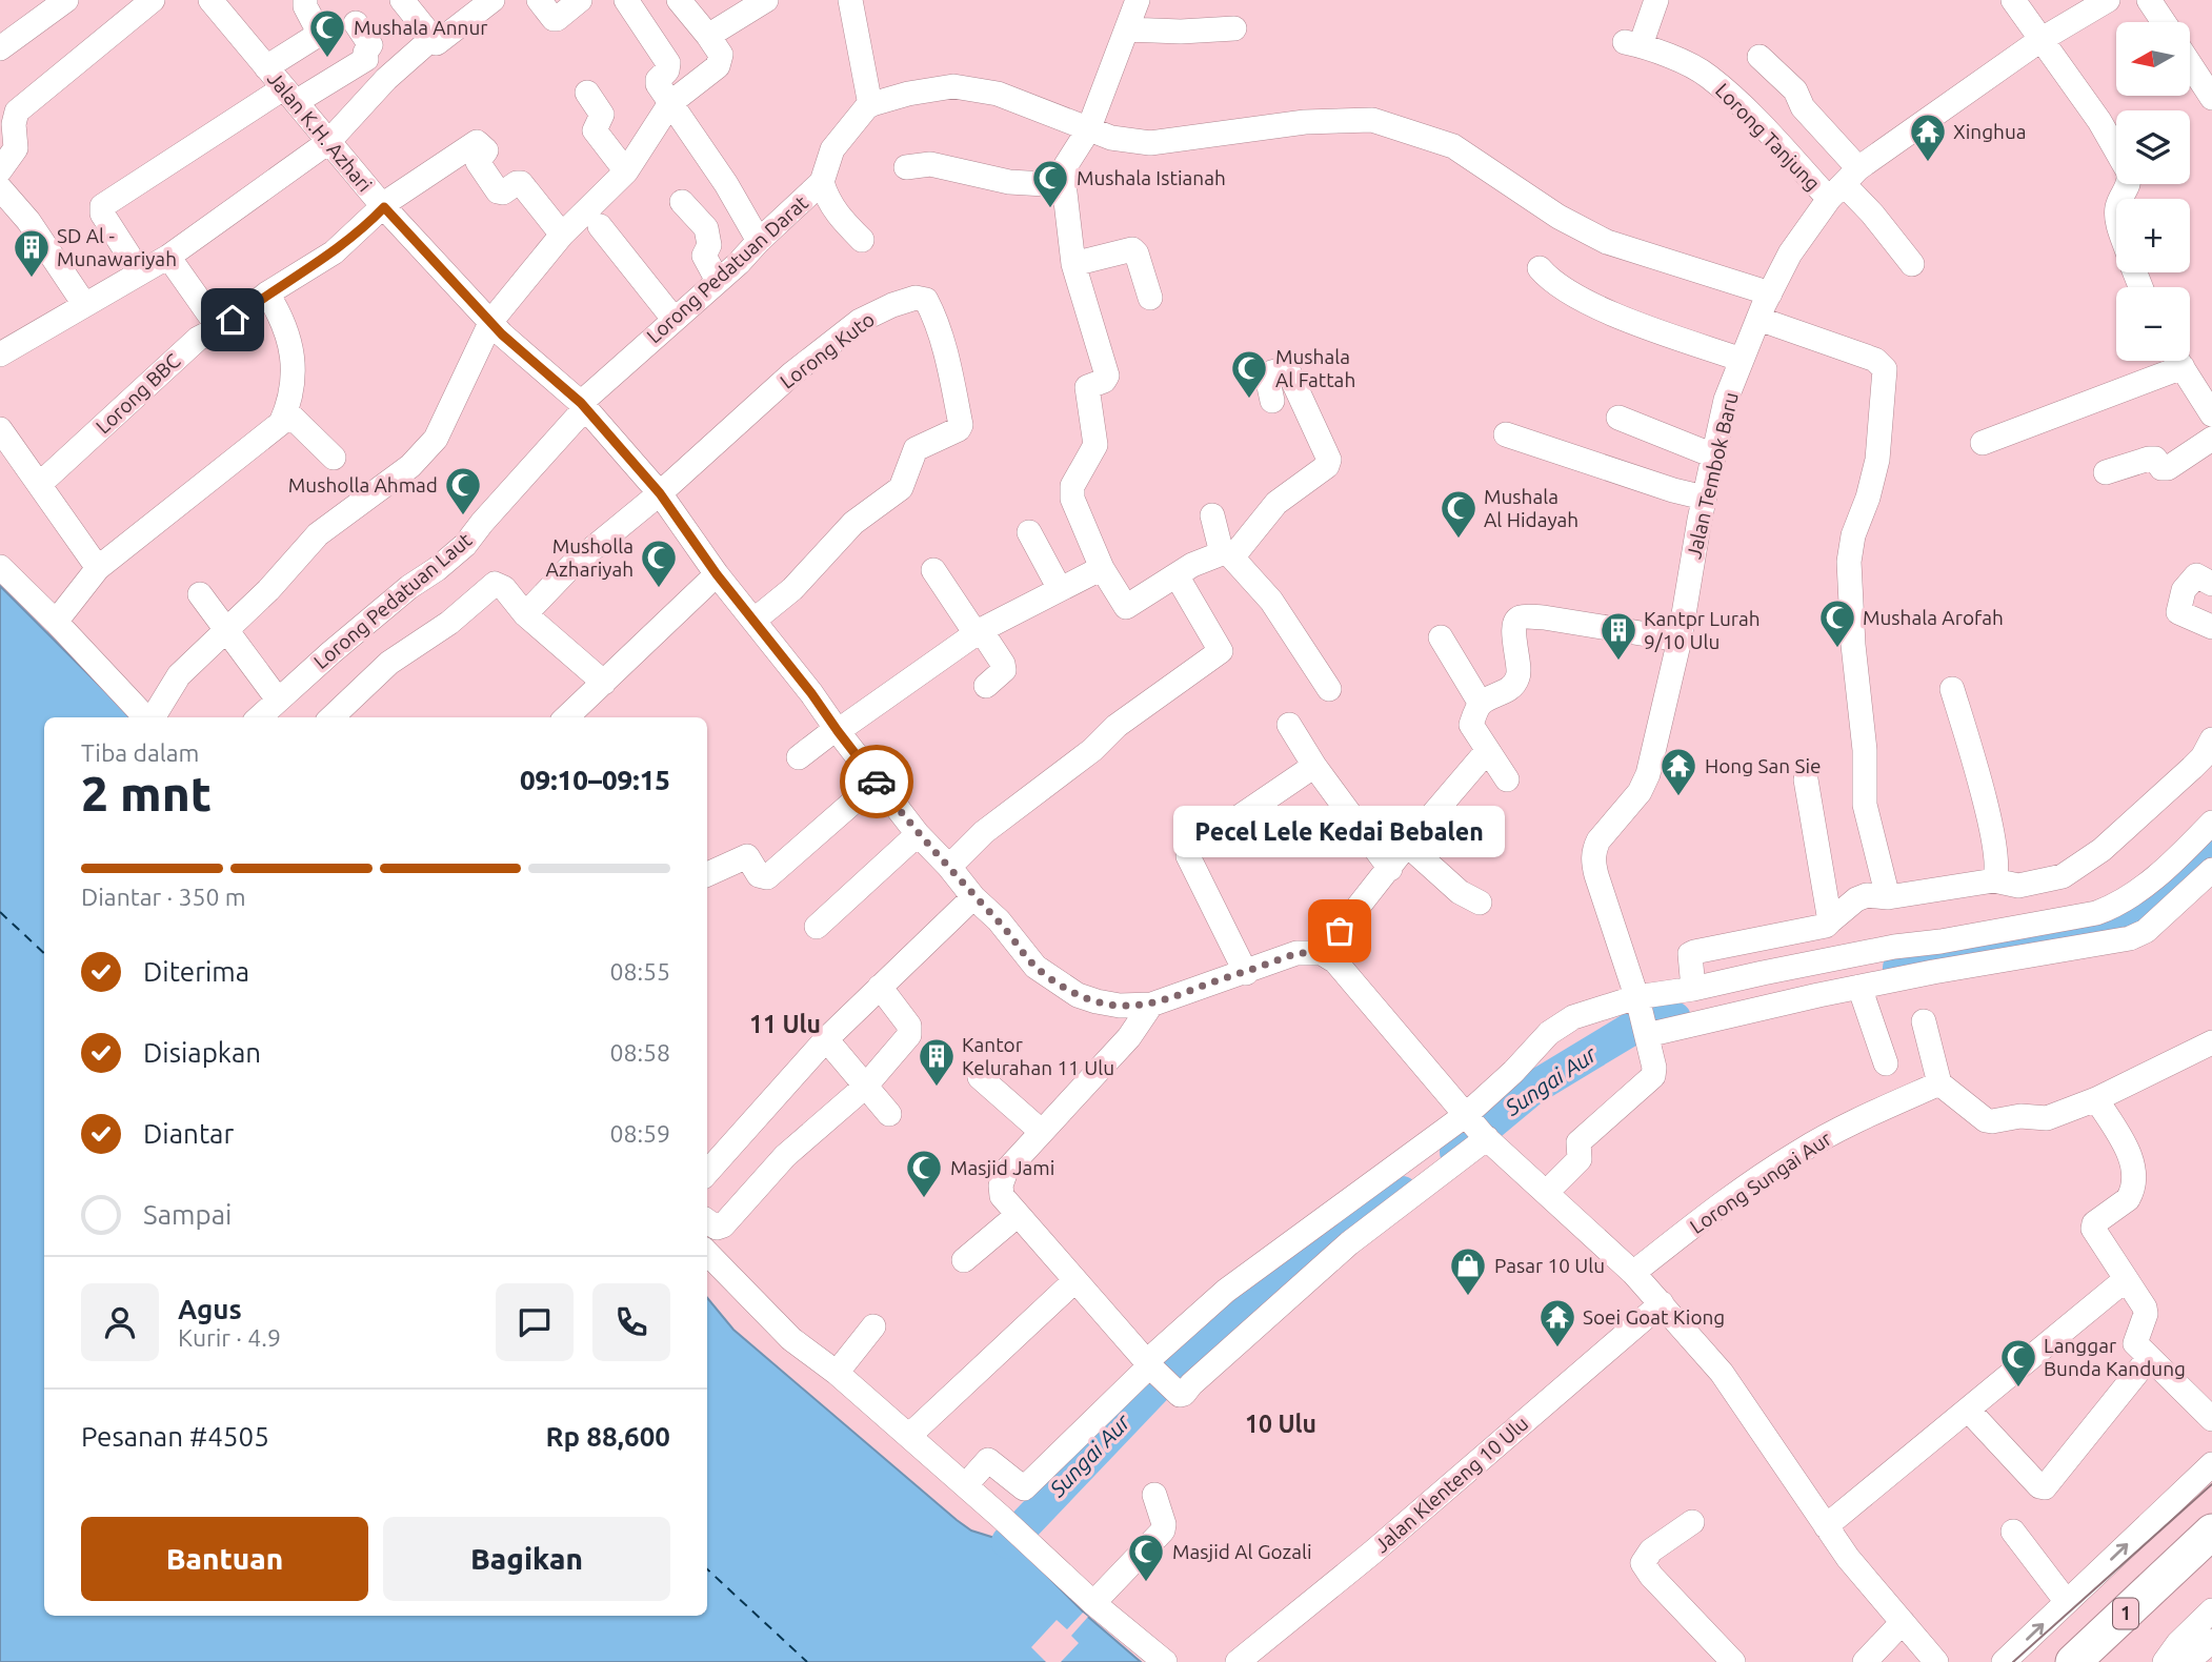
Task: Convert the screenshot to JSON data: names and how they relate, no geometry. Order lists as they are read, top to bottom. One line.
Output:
{"streets":{"highway":["1"],"street":["Jalan K.H. Azhari","Lorong Tanjung","Lorong Pedatuan Darat","Lorong Kuto","Lorong BBC","Jalan Tembok Baru","Lorong Pedatuan Laut","Lorong Sungai Aur","Jalan Klenteng 10 Ulu"]},"crossings":[["Jalan K.H. Azhari","Lorong Pedatuan Darat"],["Jalan K.H. Azhari","Lorong Kuto"],["Jalan K.H. Azhari","Lorong BBC"],["Jalan K.H. Azhari","Lorong Pedatuan Laut"],["Lorong Tanjung","Jalan Tembok Baru"],["Lorong Pedatuan Darat","Lorong Pedatuan Laut"]],"districts":["11 Ulu","10 Ulu"],"water":["Sungai Aur"],"places":{"mosque":["Mushala Annur","Mushala Istianah","Mushala Al Fattah","Musholla Ahmad","Mushala Al Hidayah","Musholla Azhariyah","Mushala Arofah","Masjid Jami","Langgar Bunda Kandung","Masjid Al Gozali"],"temple":["Xinghua","Hong San Sie","Soei Goat Kiong"],"building":["SD Al - Munawariyah","Kantpr Lurah 9/10 Ulu","Kantor Kelurahan 11 Ulu"],"other":["Pecel Lele Kedai Bebalen"],"shop":["Pasar 10 Ulu"]},"north":"left","page":{"map_buttons":["+","−"],"heading":["2 mnt","Tiba dalam","09:10–09:15"],"panel":["Agus","Kurir · 4.9","Pesanan #4505","Rp 88,600"],"bubble":"Pecel Lele Kedai Bebalen","bar":"Diantar · 350 m","list":[["Diterima","08:55"],["Disiapkan","08:58"],["Diantar","08:59"],"Sampai"],"buttons":["Bantuan","Bagikan"]}}
